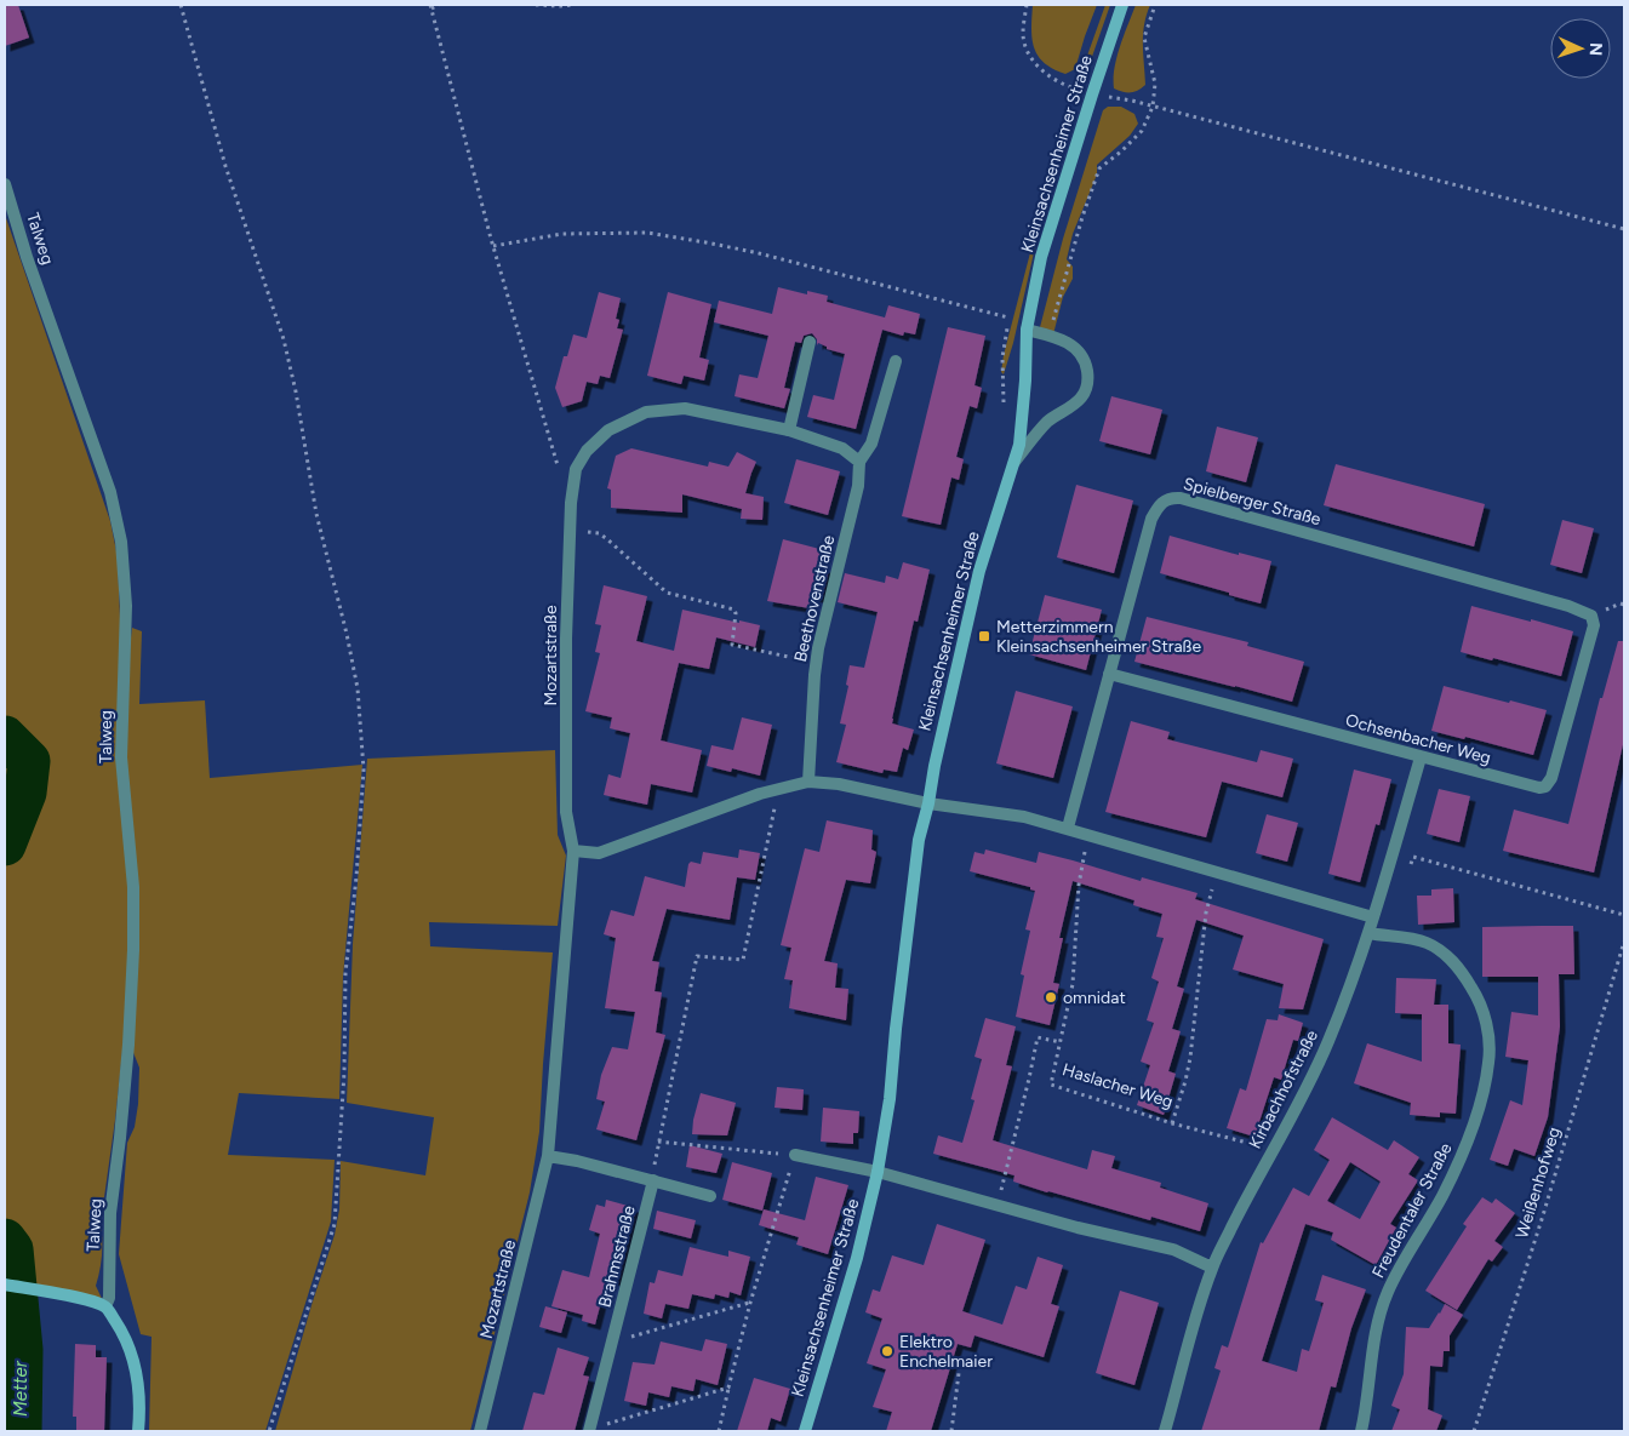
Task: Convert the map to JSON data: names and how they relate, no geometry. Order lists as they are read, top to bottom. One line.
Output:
{"streets":{"main road":["Kleinsachsenheimer Straße"],"street":["Talweg","Spielberger Straße","Beethovenstraße","Mozartstraße","Ochsenbacher Weg","Kirbachhofstraße","Freudentaler Straße","Brahmsstraße"],"path":["Haslacher Weg","Weißenhofweg"]},"crossings":[["Spielberger Straße","Ochsenbacher Weg"],["Beethovenstraße","Mozartstraße"],["Ochsenbacher Weg","Kirbachhofstraße"],["Kirbachhofstraße","Freudentaler Straße"]],"water":["Metter"],"places":{"transit":["Metterzimmern Kleinsachsenheimer Straße"],"other":["omnidat","Elektro Enchelmaier"]},"north":"right"}
